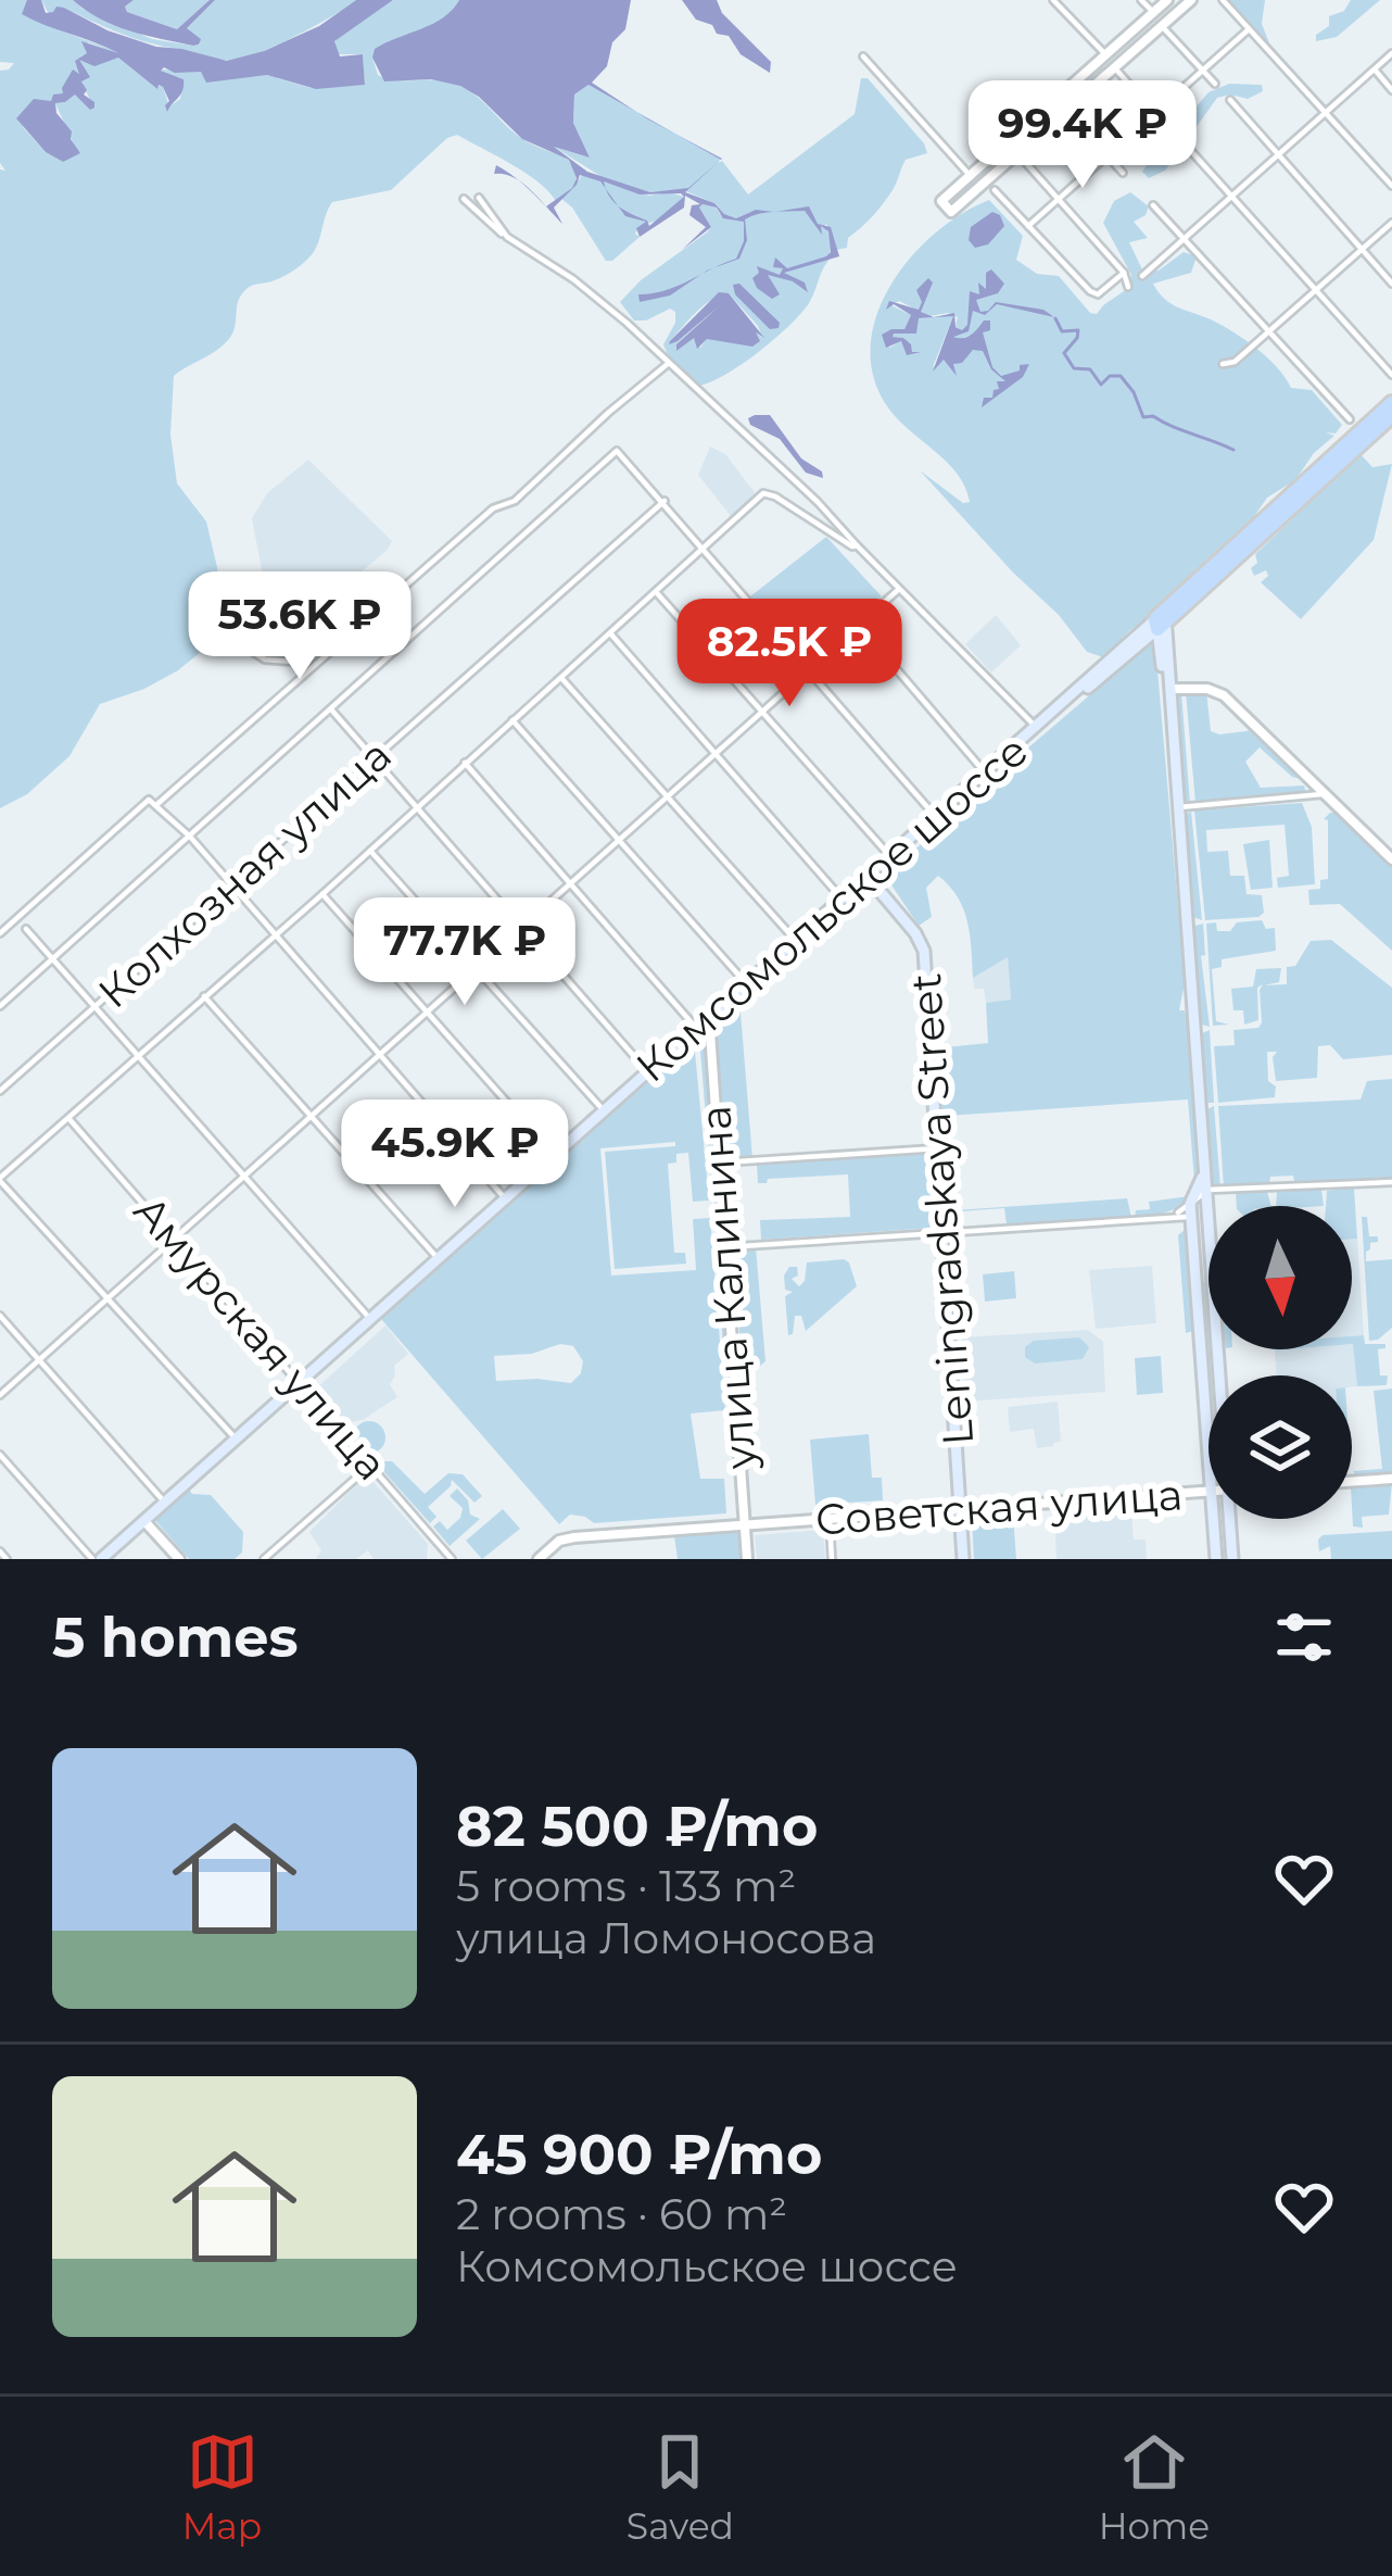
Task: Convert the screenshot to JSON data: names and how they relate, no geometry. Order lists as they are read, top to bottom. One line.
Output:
{"streets":{"main road":["Комсомольское шоссе","Leningradskaya Street"],"street":["Колхозная улица","улица Калинина","Амурская улица","Советская улица"]},"crossings":[["Комсомольское шоссе","Leningradskaya Street"],["Комсомольское шоссе","улица Калинина"],["Комсомольское шоссе","Амурская улица"],["Leningradskaya Street","Советская улица"],["улица Калинина","Советская улица"]],"north":"bottom","page":{"price":["99.4K ₽","53.6K ₽","82.5K ₽","77.7K ₽","45.9K ₽"],"heading":"5 homes","list":[{"name":"82 500 ₽/mo","note":"5 rooms · 133 m² · улица Ломоносова"},{"name":"45 900 ₽/mo","note":"2 rooms · 60 m² · Комсомольское шоссе"}],"tabs":["Map","Saved","Home"]}}
